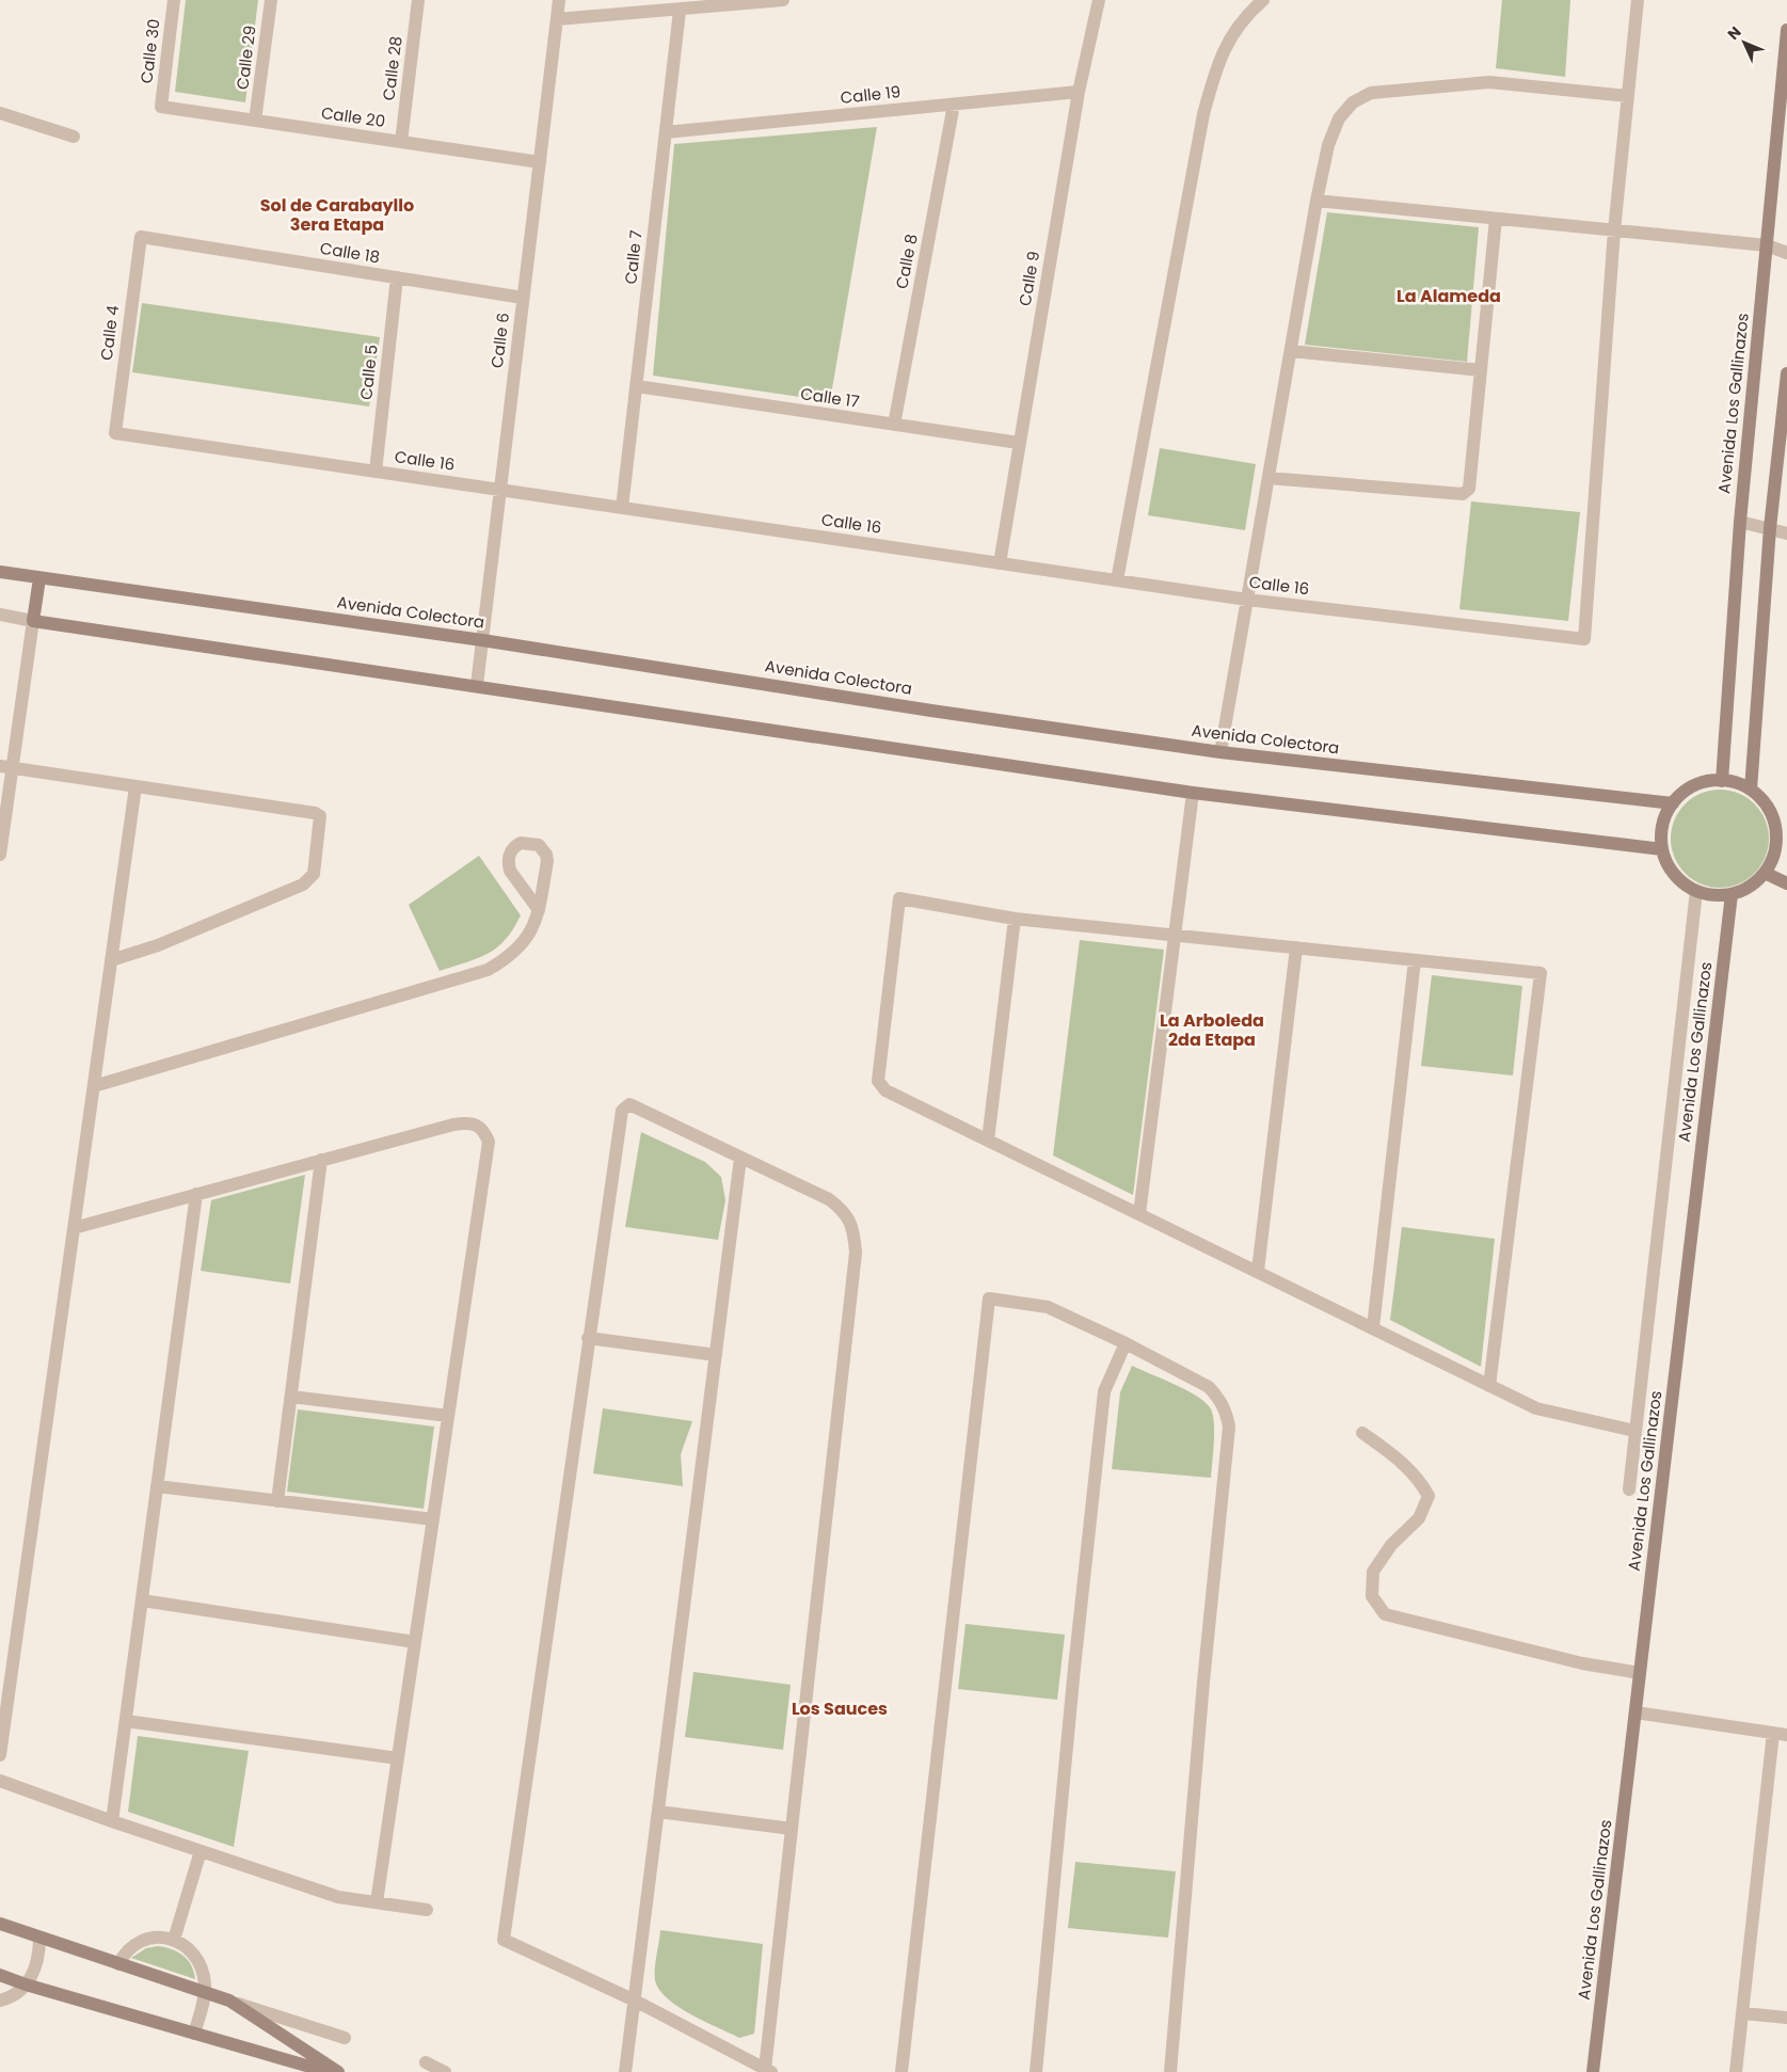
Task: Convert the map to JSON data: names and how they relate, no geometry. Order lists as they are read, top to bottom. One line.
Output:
{"streets":{"street":["Calle 30","Calle 29","Calle 28","Calle 19","Calle 20","Calle 18","Calle 7","Calle 8","Calle 9","Calle 4","Calle 6","Calle 5","Calle 17","Avenida Los Gallinazos","Calle 16","Avenida Colectora"]},"crossings":[["Calle 30","Calle 20"],["Calle 29","Calle 20"],["Calle 28","Calle 20"],["Calle 19","Calle 7"],["Calle 19","Calle 8"],["Calle 19","Calle 9"],["Calle 20","Calle 6"],["Calle 18","Calle 4"],["Calle 18","Calle 6"],["Calle 18","Calle 5"],["Calle 7","Calle 17"],["Calle 7","Calle 16"],["Calle 8","Calle 17"],["Calle 9","Calle 17"],["Calle 9","Calle 16"],["Calle 4","Calle 16"],["Calle 6","Calle 16"],["Calle 6","Avenida Colectora"],["Calle 5","Calle 16"],["Avenida Los Gallinazos","Avenida Colectora"]],"districts":["Sol de Carabayllo 3era Etapa","La Alameda","La Arboleda 2da Etapa","Los Sauces"],"north":"top left"}
